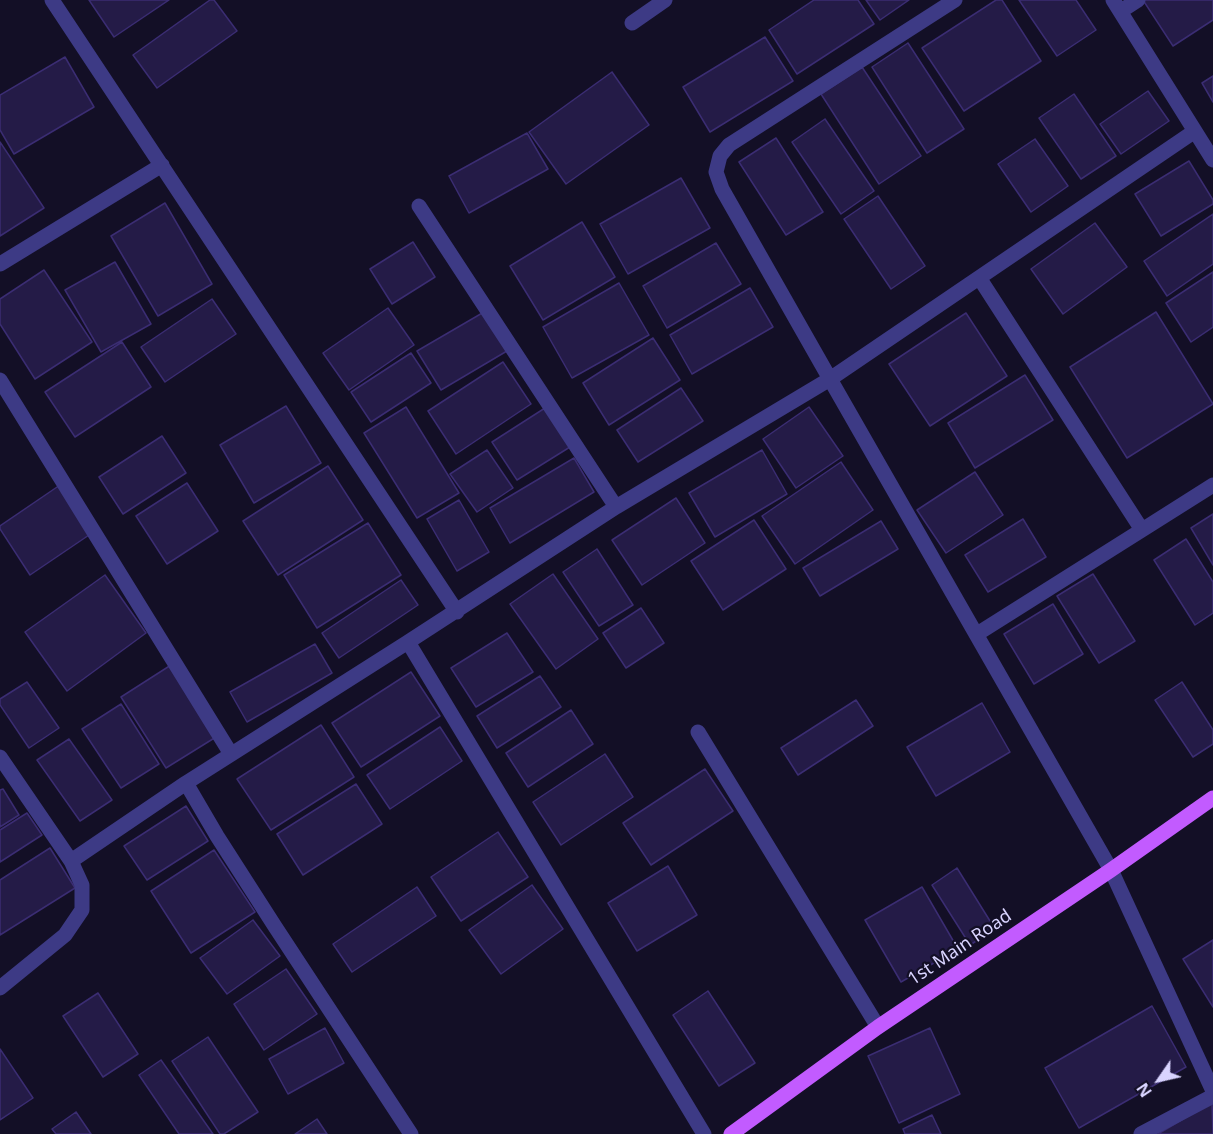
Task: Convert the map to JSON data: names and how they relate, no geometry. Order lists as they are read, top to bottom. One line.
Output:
{"streets":{"main road":["1st Main Road"]},"north":"bottom left"}
